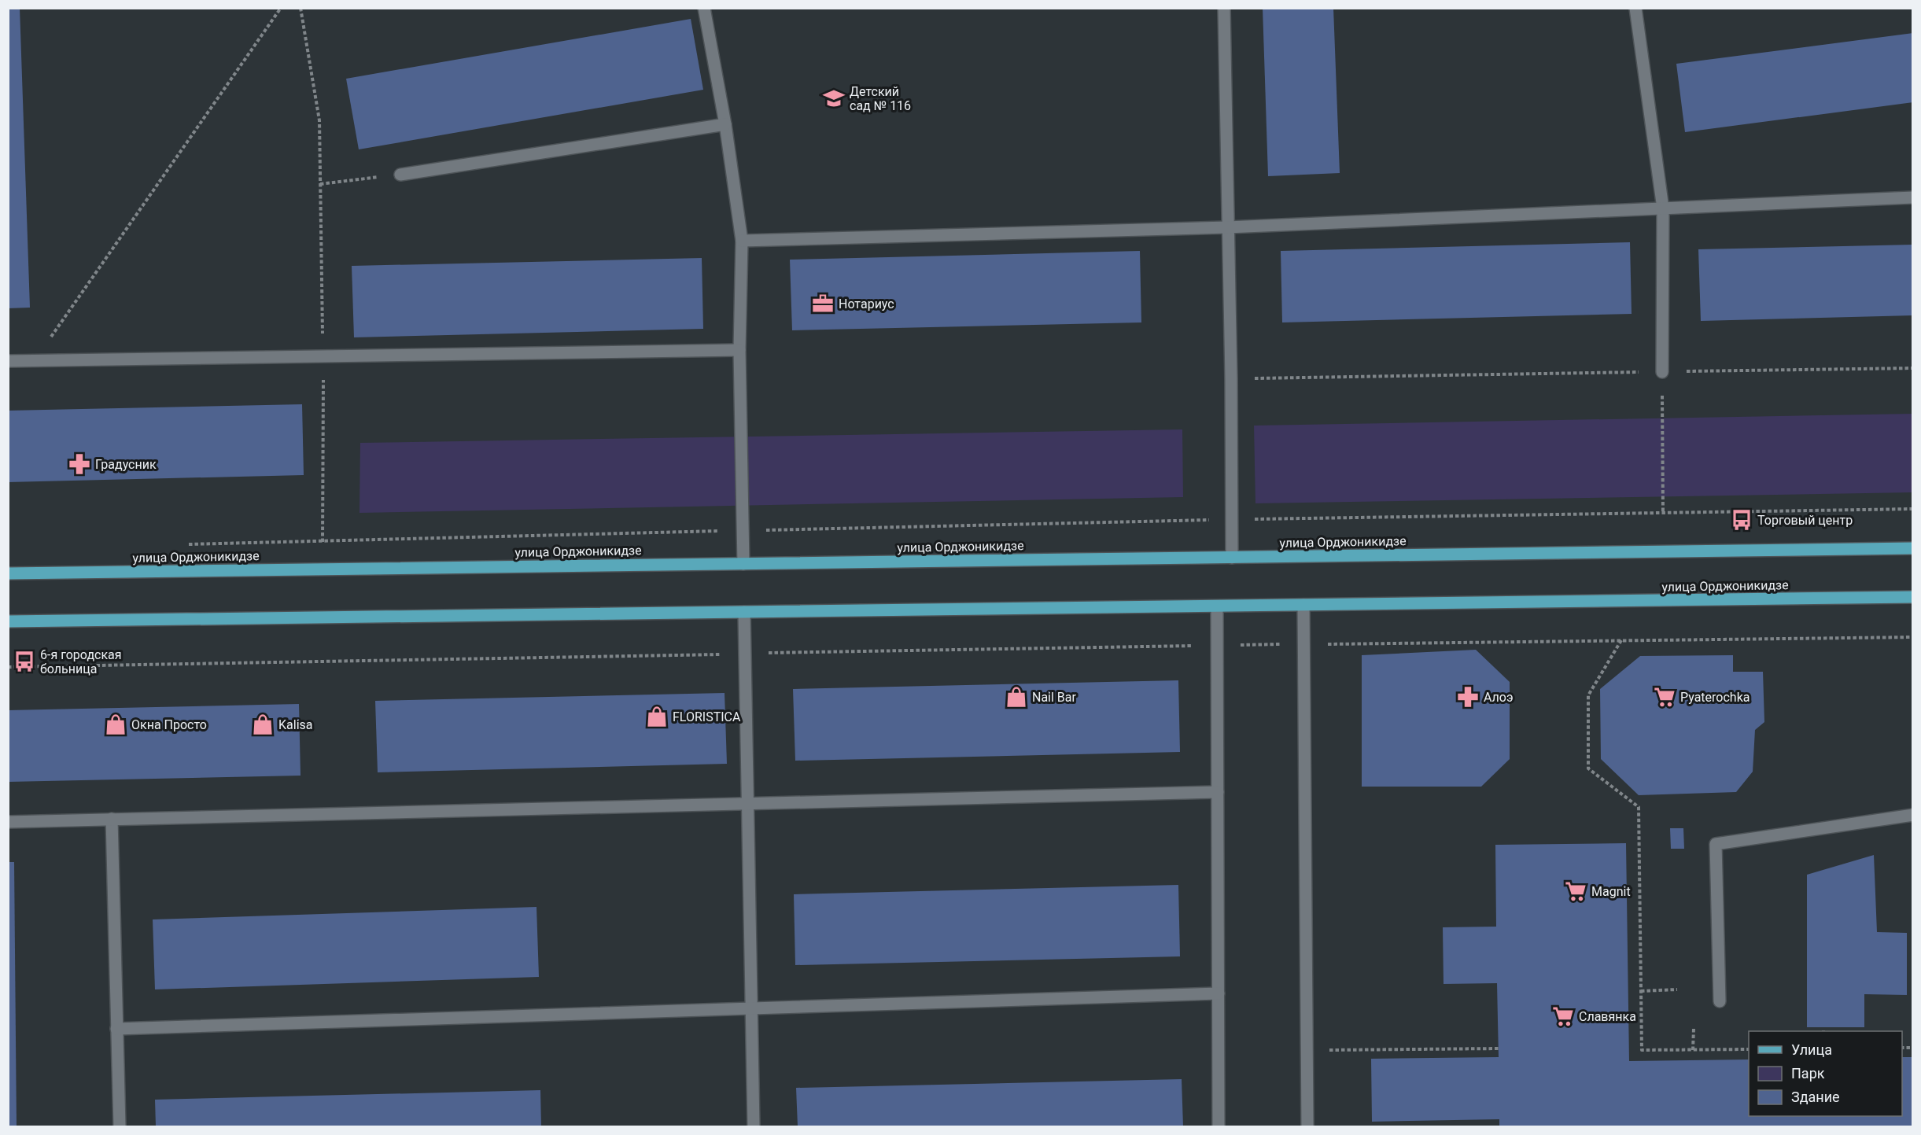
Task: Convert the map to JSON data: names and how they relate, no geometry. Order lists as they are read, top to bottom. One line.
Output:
{"streets":{"main road":["улица Орджоникидзе"]},"places":{"school or university":["Детский сад № 116"],"office":["Нотариус"],"pharmacy":["Градусник","Алоэ"],"bus stop":["Торговый центр","6-я городская больница"],"shop":["Nail Bar","FLORISTICA","Окна Просто","Kalisa"],"supermarket":["Pyaterochka","Magnit","Славянка"]},"legend":["Улица","Парк","Здание"]}
